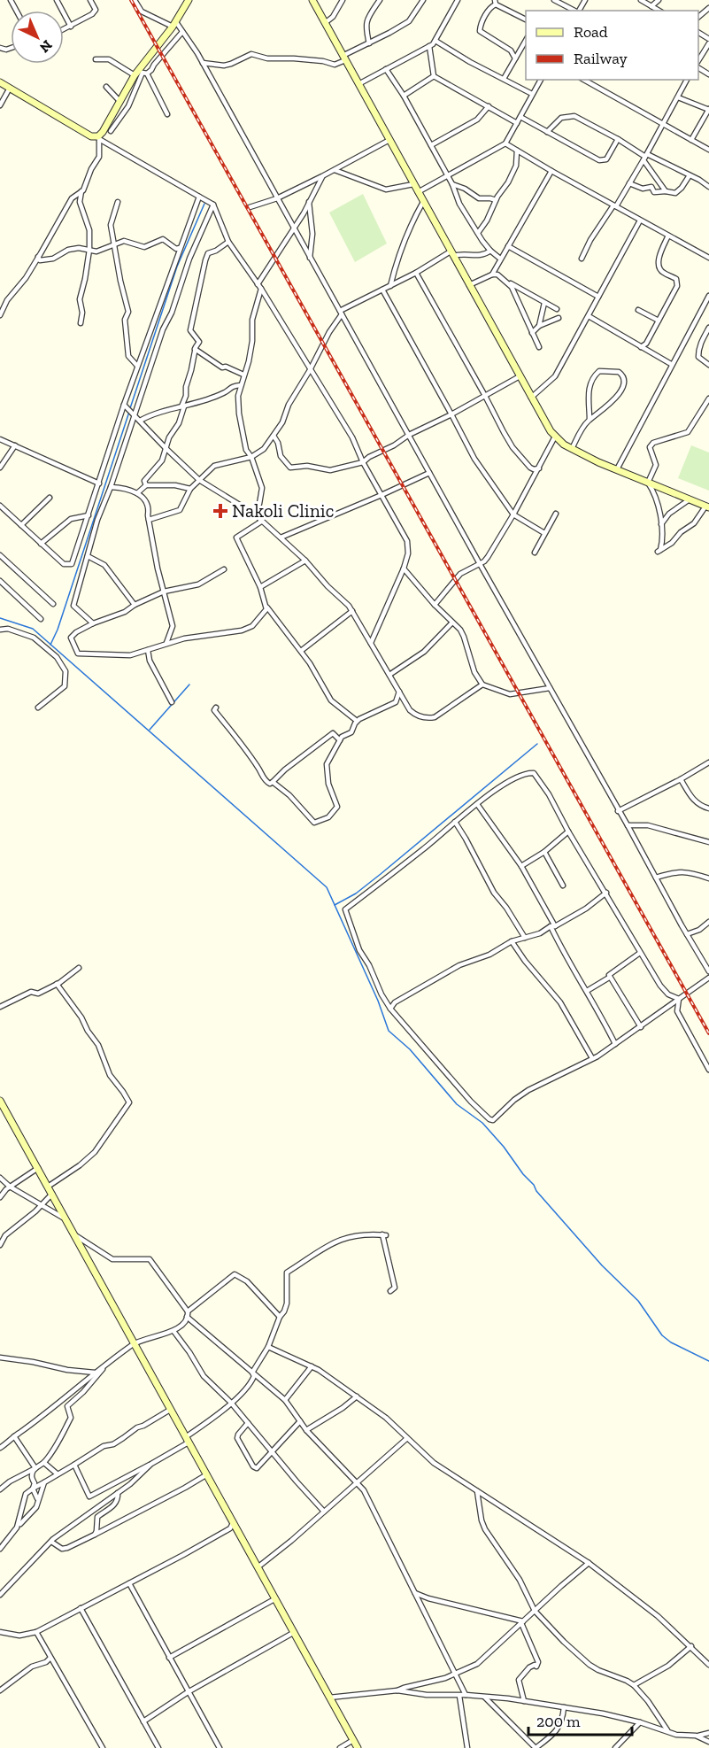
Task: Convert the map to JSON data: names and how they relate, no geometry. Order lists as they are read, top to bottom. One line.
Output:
{"places":{"health":["Nakoli Clinic"]},"legend":["Road","Railway"],"scale_bar":"200 m","north":"bottom right"}
